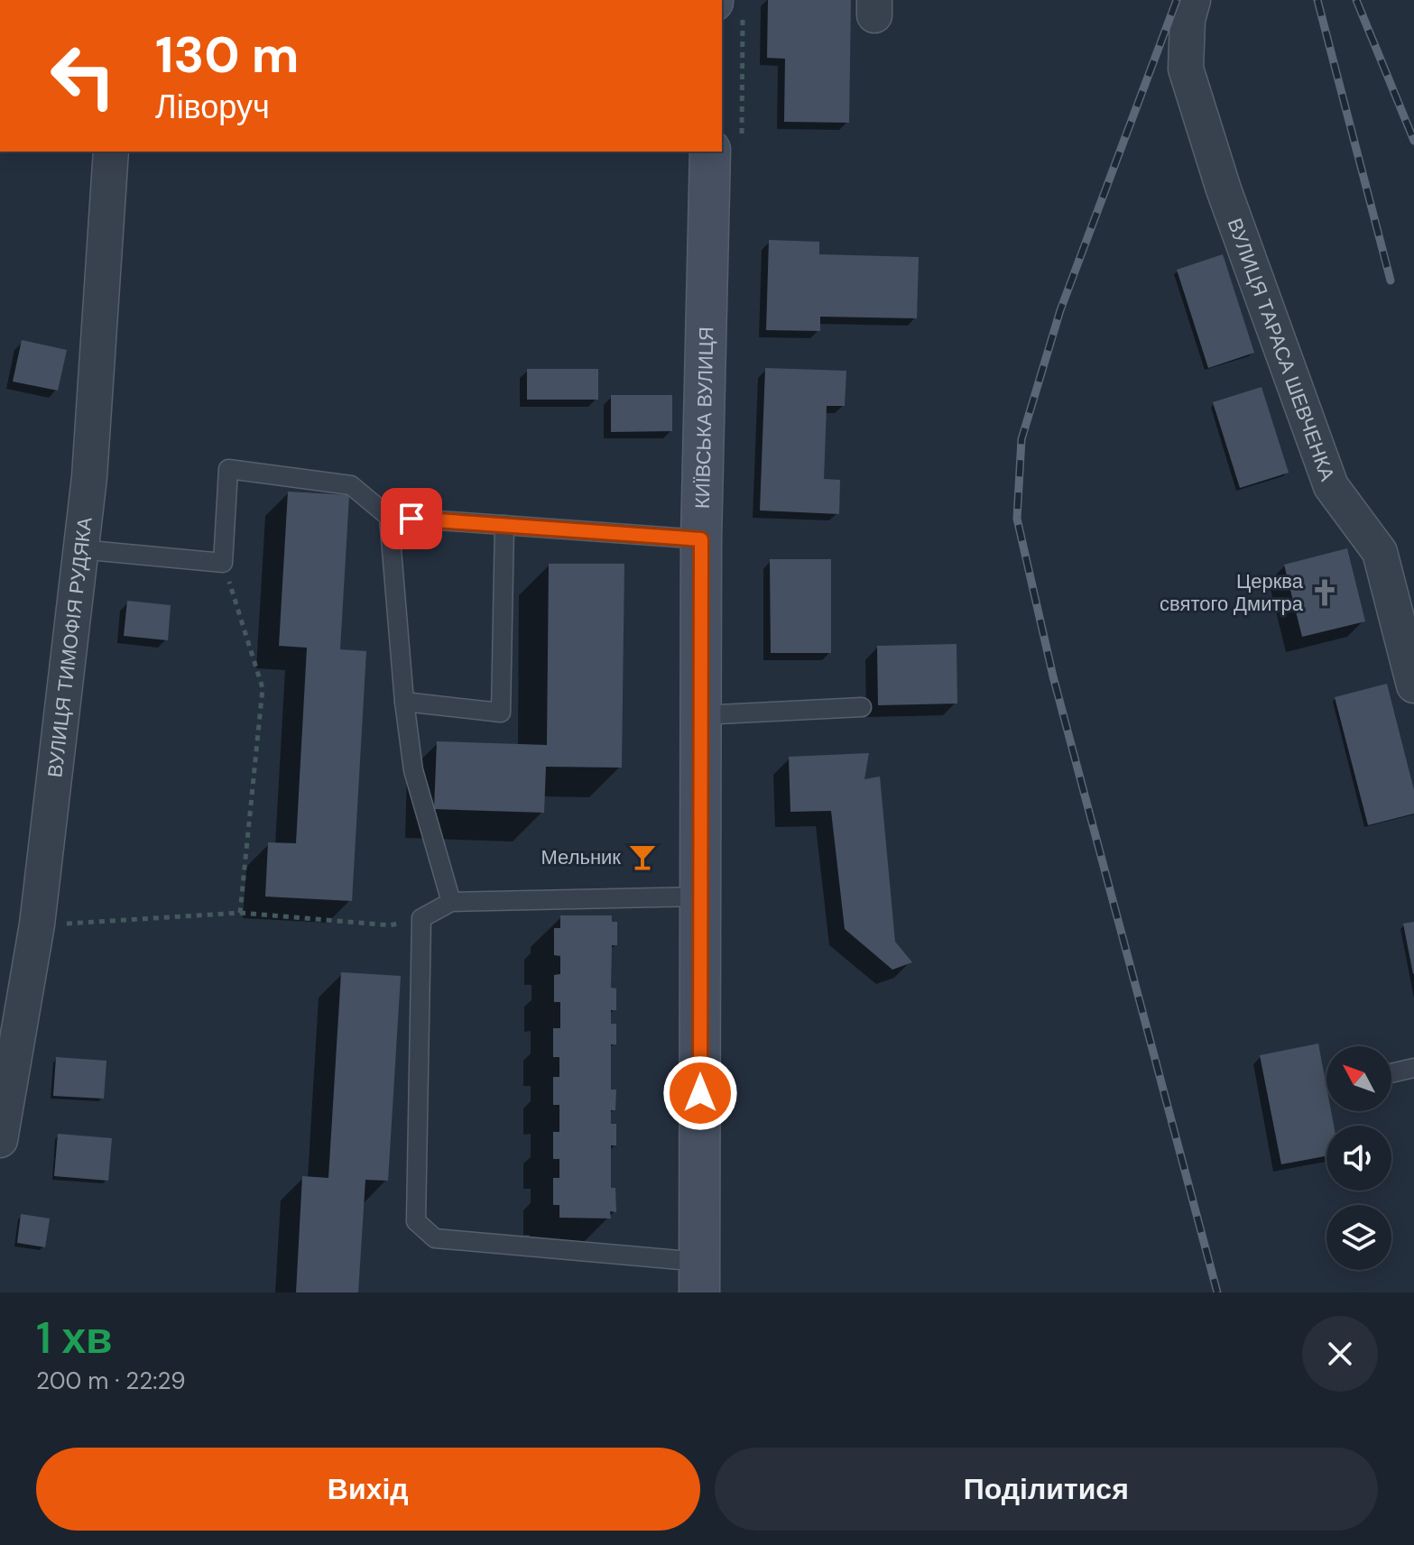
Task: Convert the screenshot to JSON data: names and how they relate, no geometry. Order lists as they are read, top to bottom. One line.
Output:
{"streets":{"main road":["КИЇВСЬКА ВУЛИЦЯ"],"street":["ВУЛИЦЯ ТАРАСА ШЕВЧЕНКА","ВУЛИЦЯ ТИМОФІЯ РУДЯКА"]},"places":{"church":["Церква святого Дмитра"],"bar":["Мельник"]},"north":"top left","page":{"turn":["130 m","Ліворуч"],"heading":["1 хв","200 m · 22:29"],"buttons":["Вихід","Поділитися"]}}
